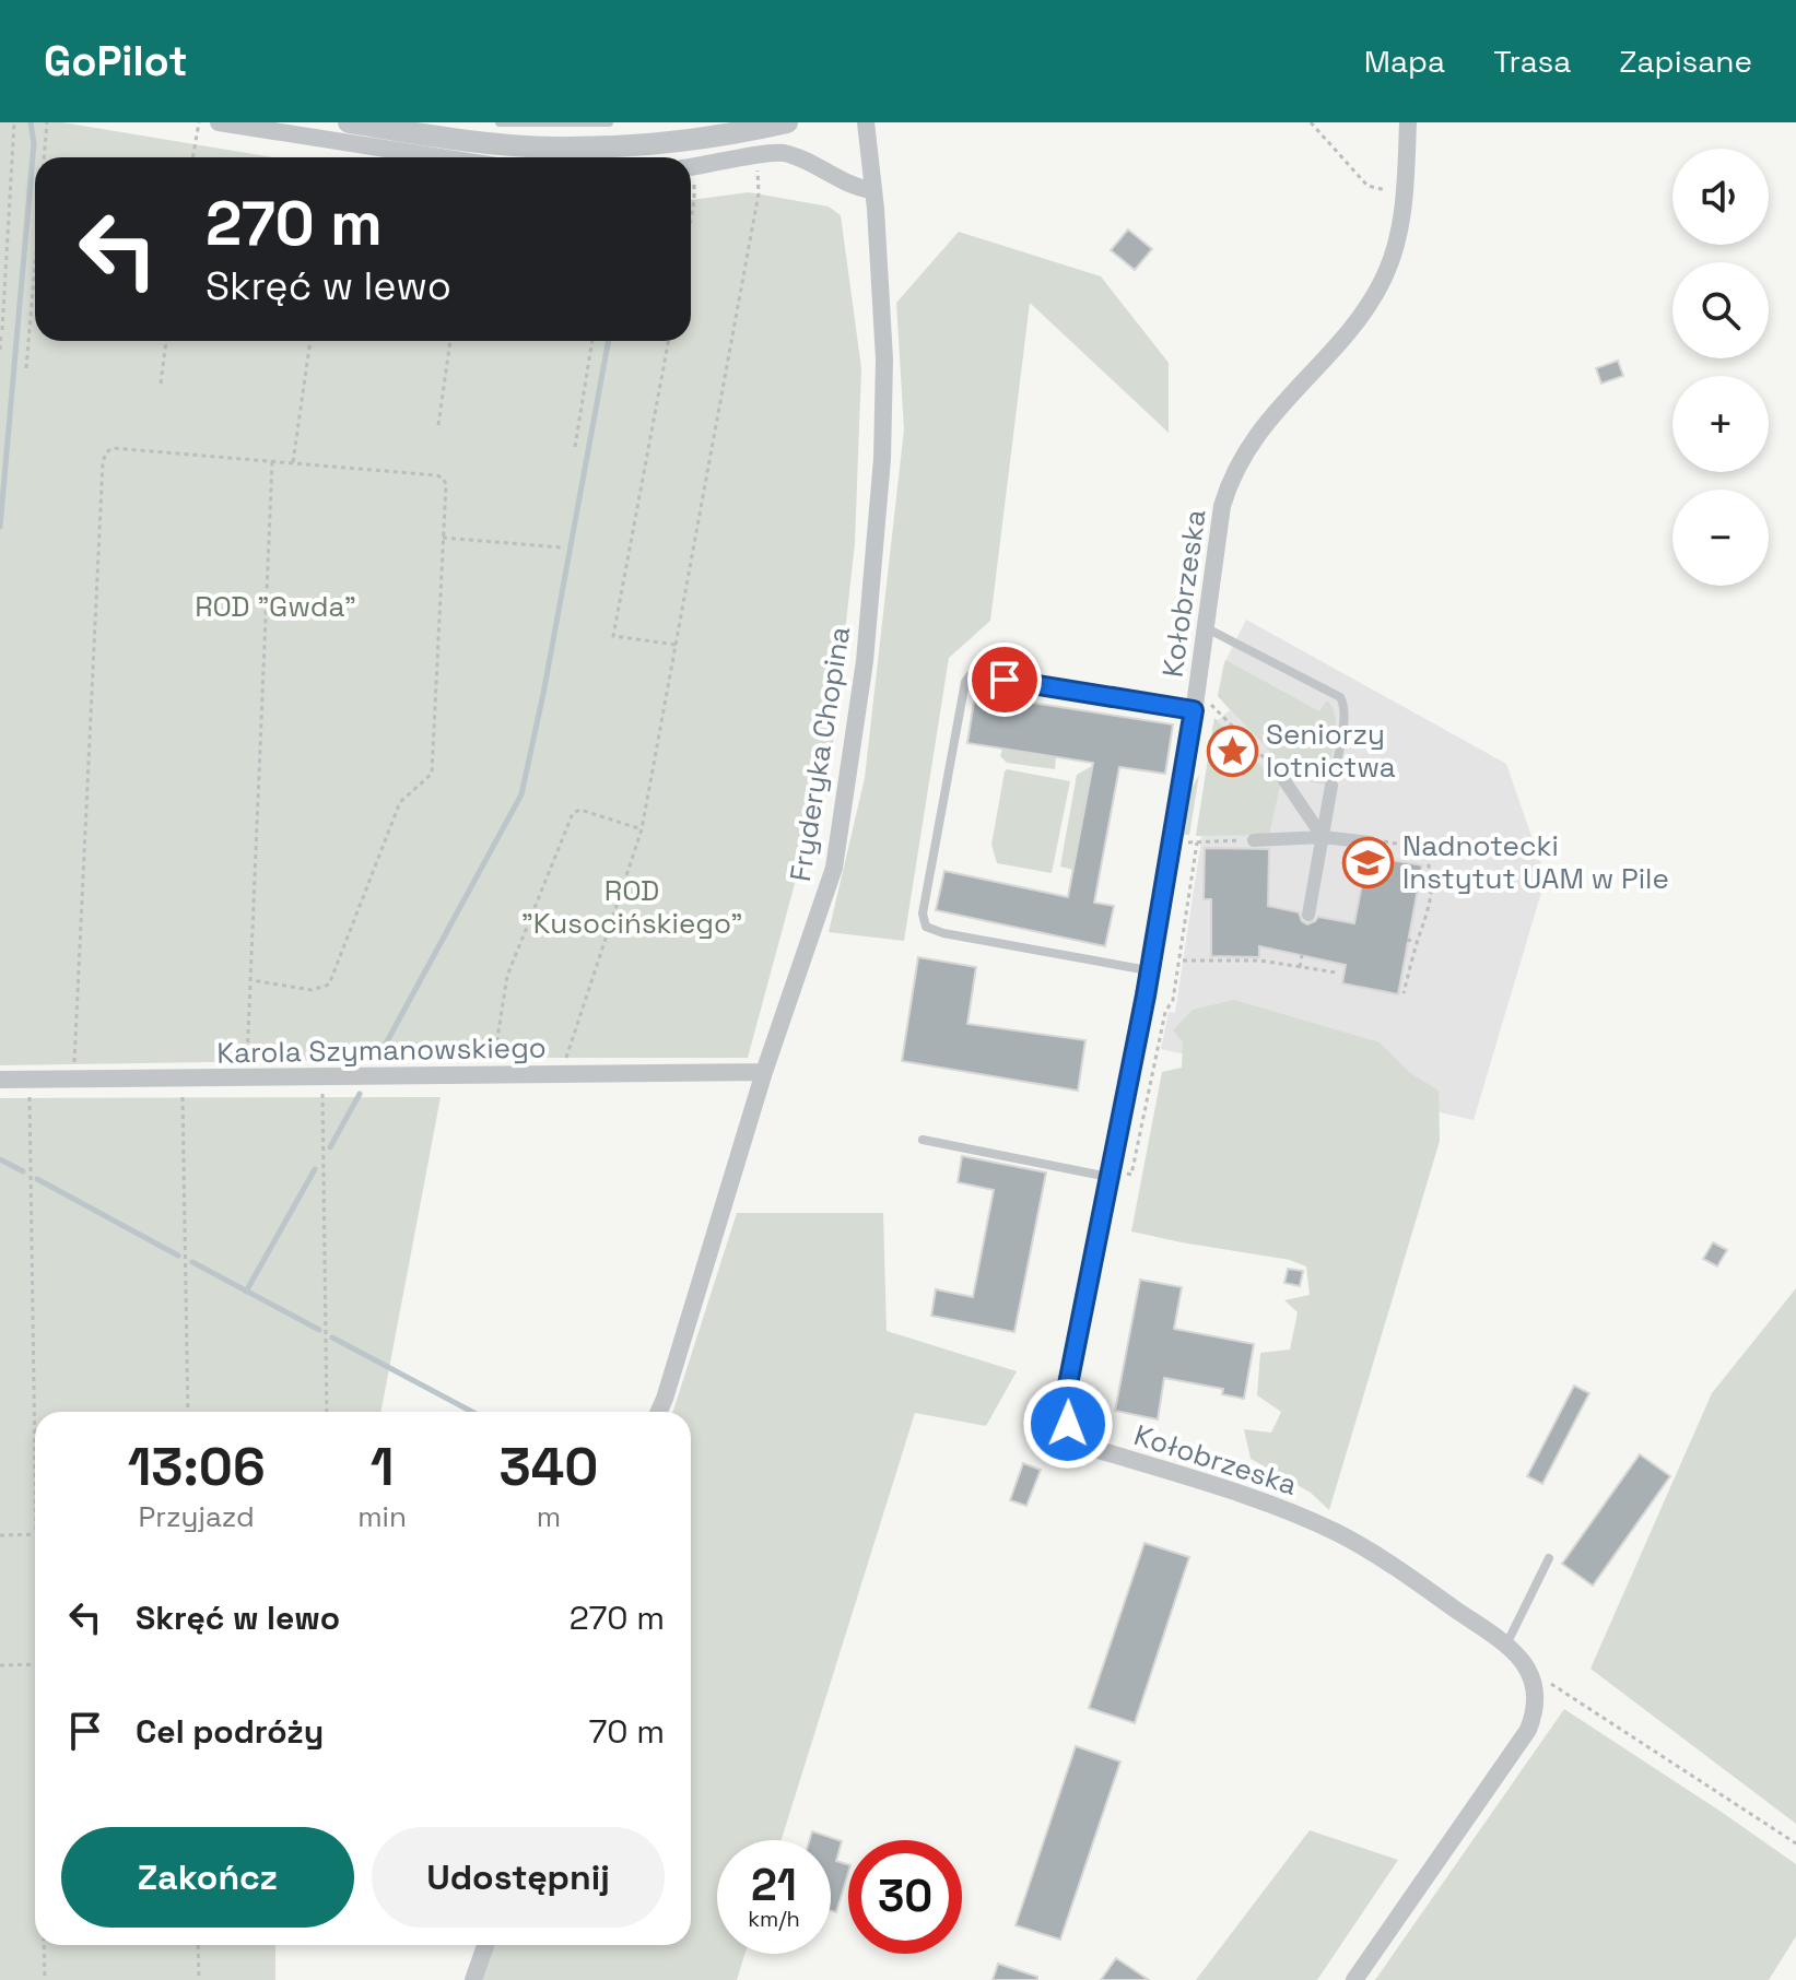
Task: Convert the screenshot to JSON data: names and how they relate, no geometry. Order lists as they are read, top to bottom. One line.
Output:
{"streets":{"street":["Kołobrzeska","Fryderyka Chopina","Karola Szymanowskiego"]},"crossings":[["Fryderyka Chopina","Karola Szymanowskiego"]],"parks":["ROD \"Gwda\"","ROD \"Kusocińskiego\""],"places":{"place":["Seniorzy lotnictwa"],"school or university":["Nadnotecki Instytut UAM w Pile"]},"page":{"header":"GoPilot","nav":["Mapa","Trasa","Zapisane"],"map_buttons":["+","−"],"turn":["270 m","Skręć w lewo"],"eta":["13:06","Przyjazd","1","min","340","m"],"list":[{"name":"Skręć w lewo","value":"270 m"},{"name":"Cel podróży","value":"70 m"}],"buttons":["Zakończ","Udostępnij"],"speed":"21 km/h","limit":"30"}}
